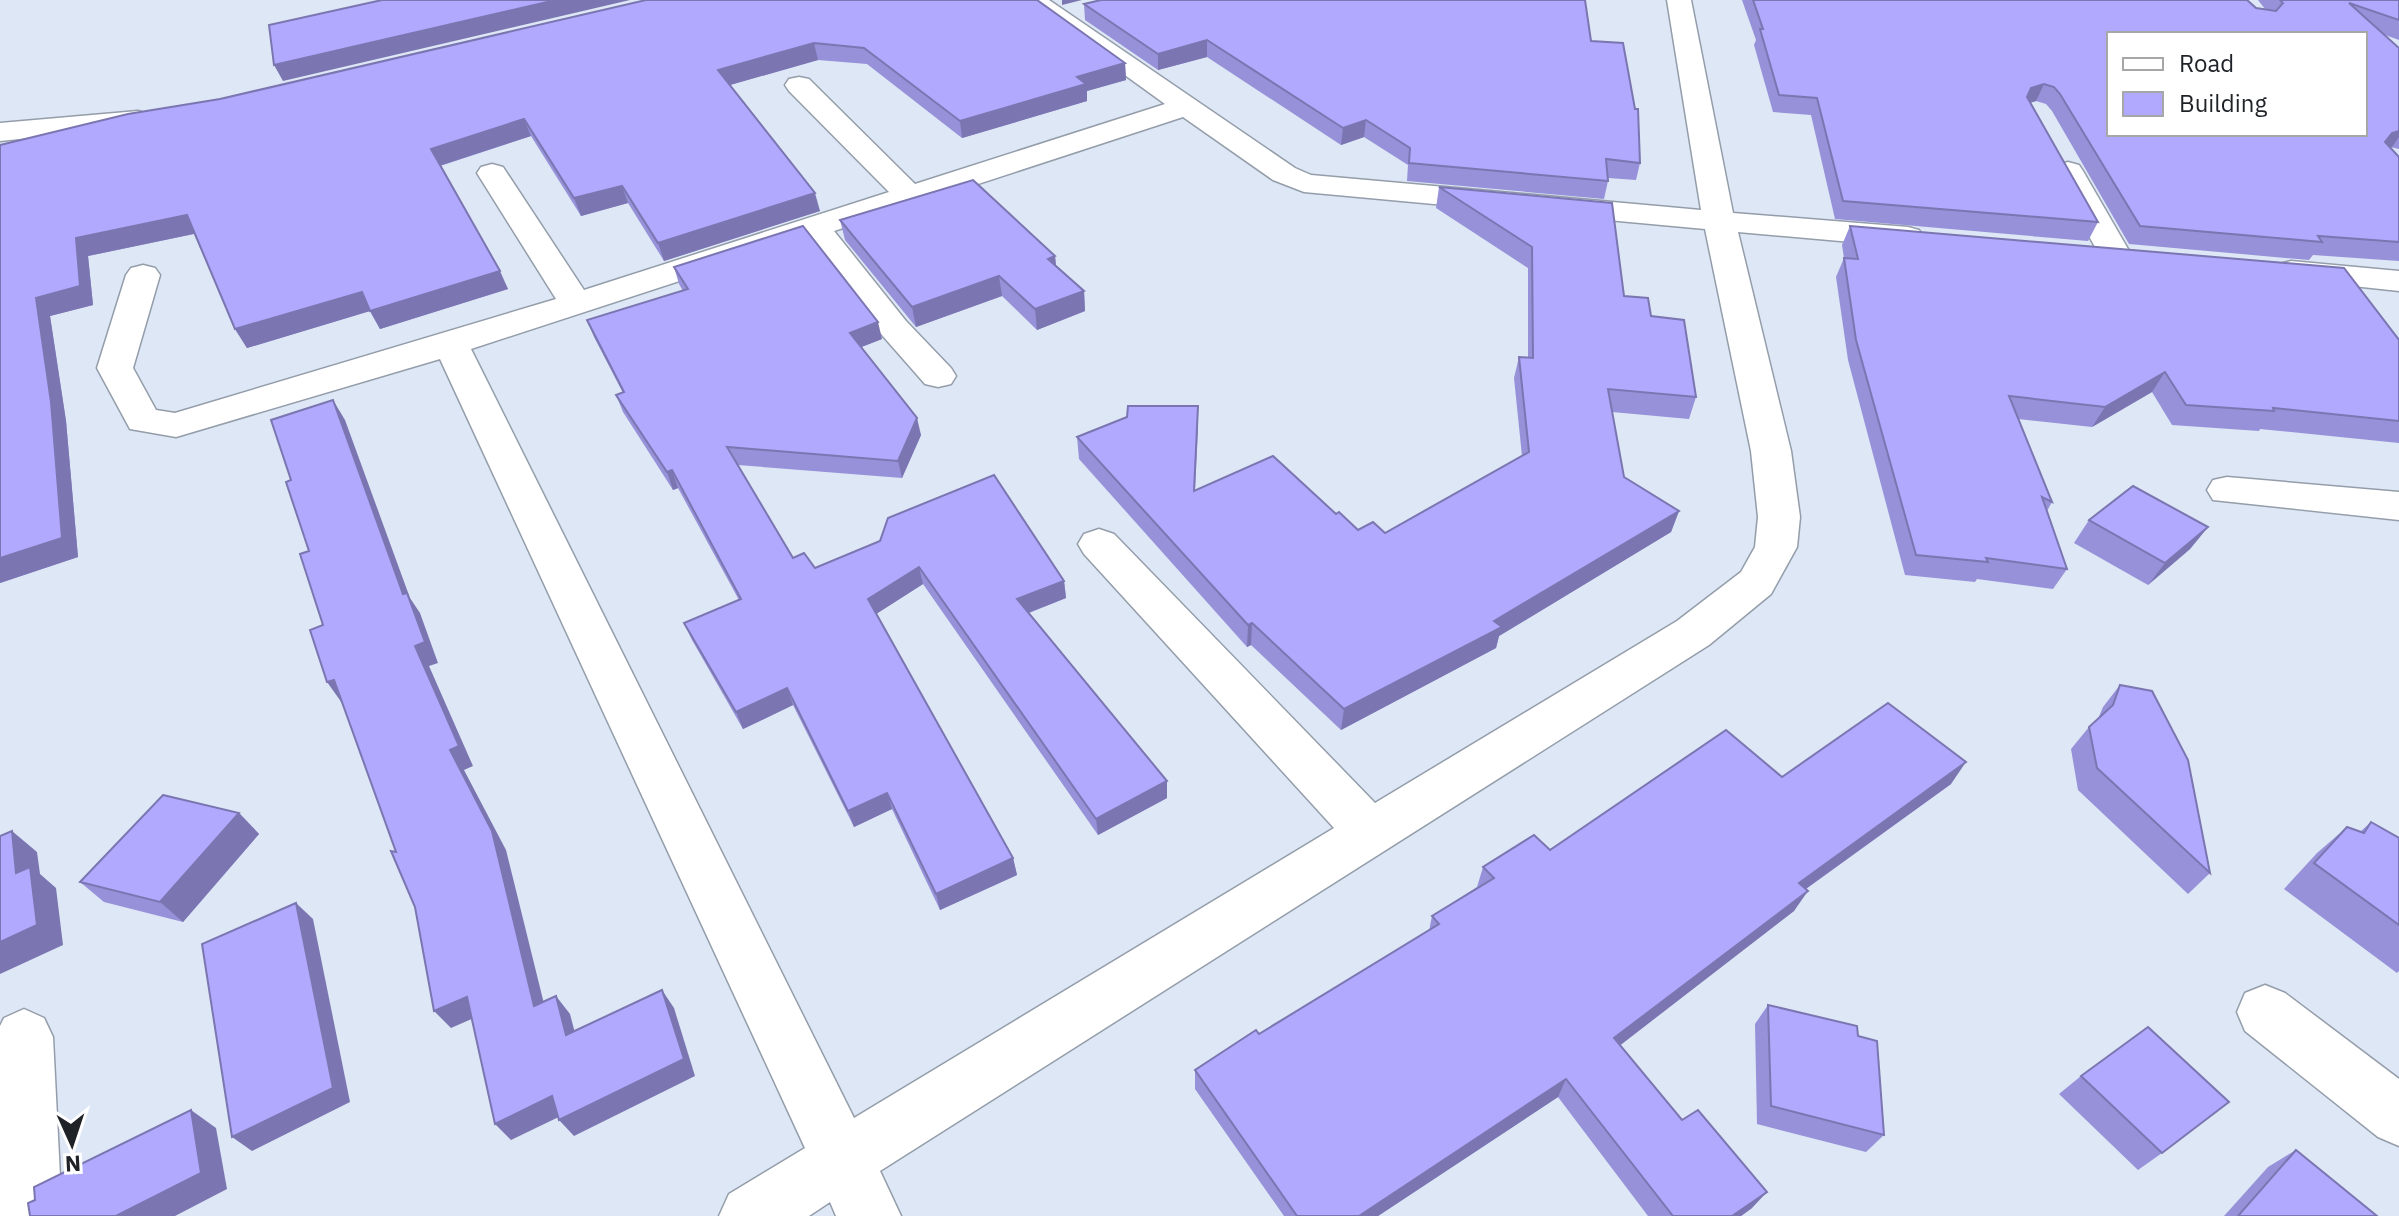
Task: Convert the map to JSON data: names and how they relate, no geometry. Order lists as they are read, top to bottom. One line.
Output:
{"legend":["Road","Building"],"north":"bottom"}
